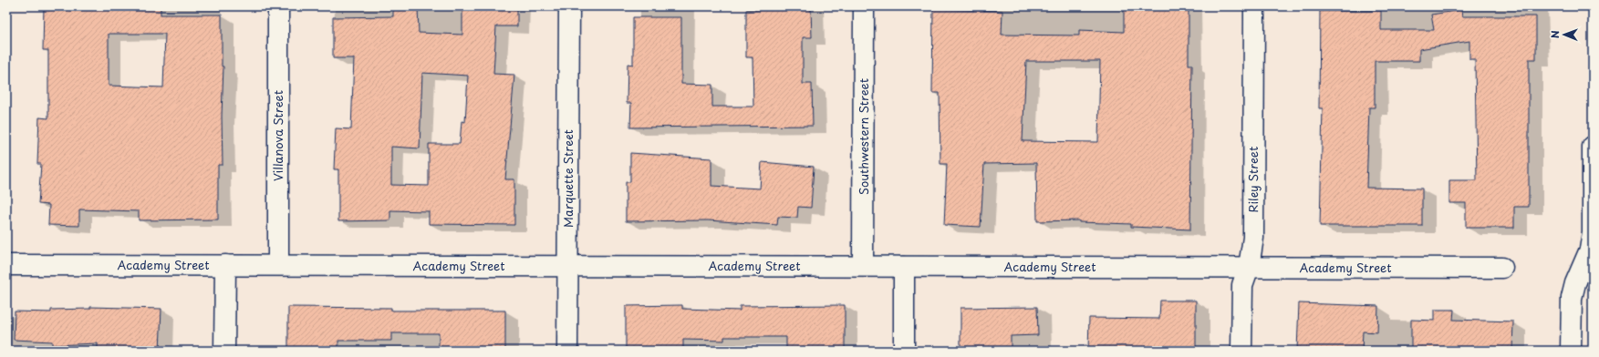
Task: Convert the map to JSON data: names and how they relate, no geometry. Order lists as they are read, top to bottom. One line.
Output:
{"streets":{"street":["Villanova Street","Southwestern Street","Marquette Street","Riley Street","Academy Street"]},"crossings":[["Villanova Street","Academy Street"],["Southwestern Street","Academy Street"],["Marquette Street","Academy Street"],["Riley Street","Academy Street"]],"north":"left"}
